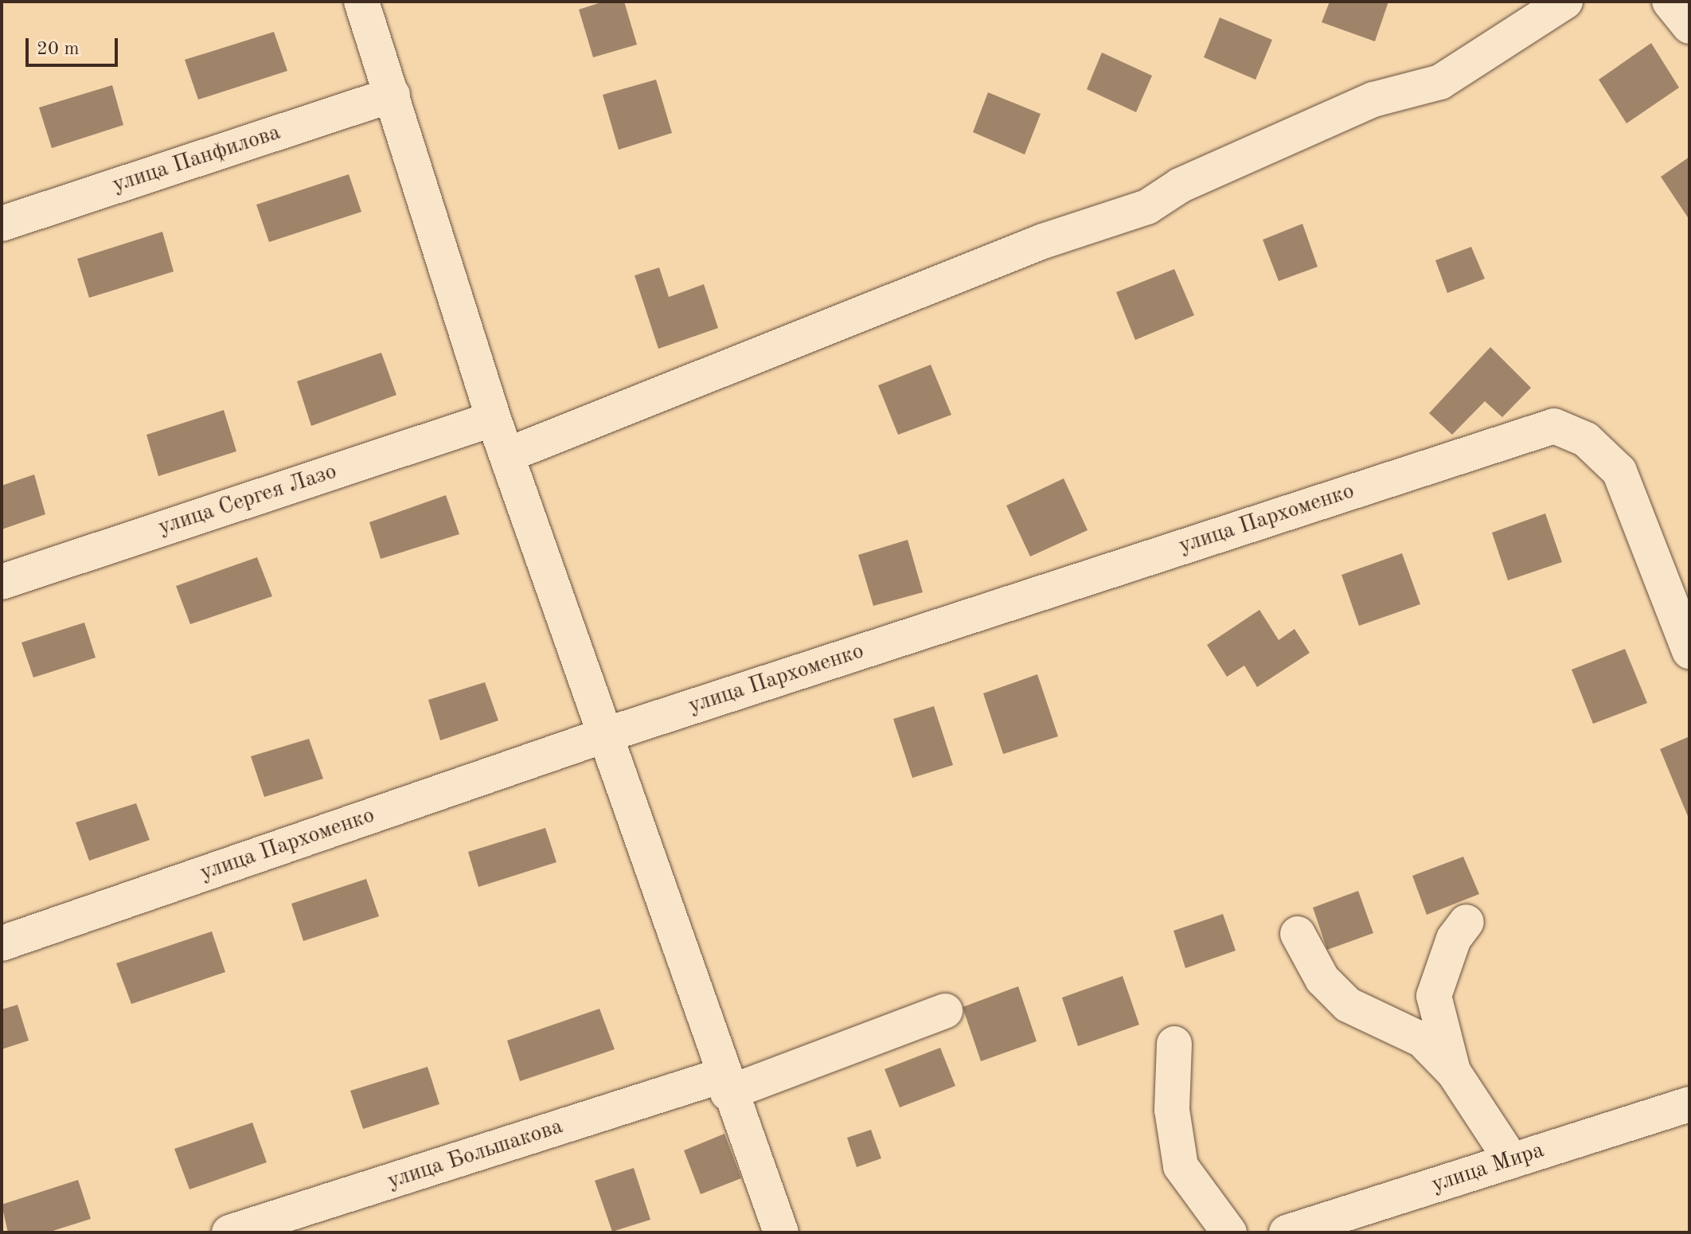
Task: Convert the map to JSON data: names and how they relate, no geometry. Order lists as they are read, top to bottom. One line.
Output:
{"streets":{"street":["улица Панфилова","улица Сергея Лазо","улица Пархоменко","улица Большакова","улица Мира"]},"scale_bar":"20 m"}
